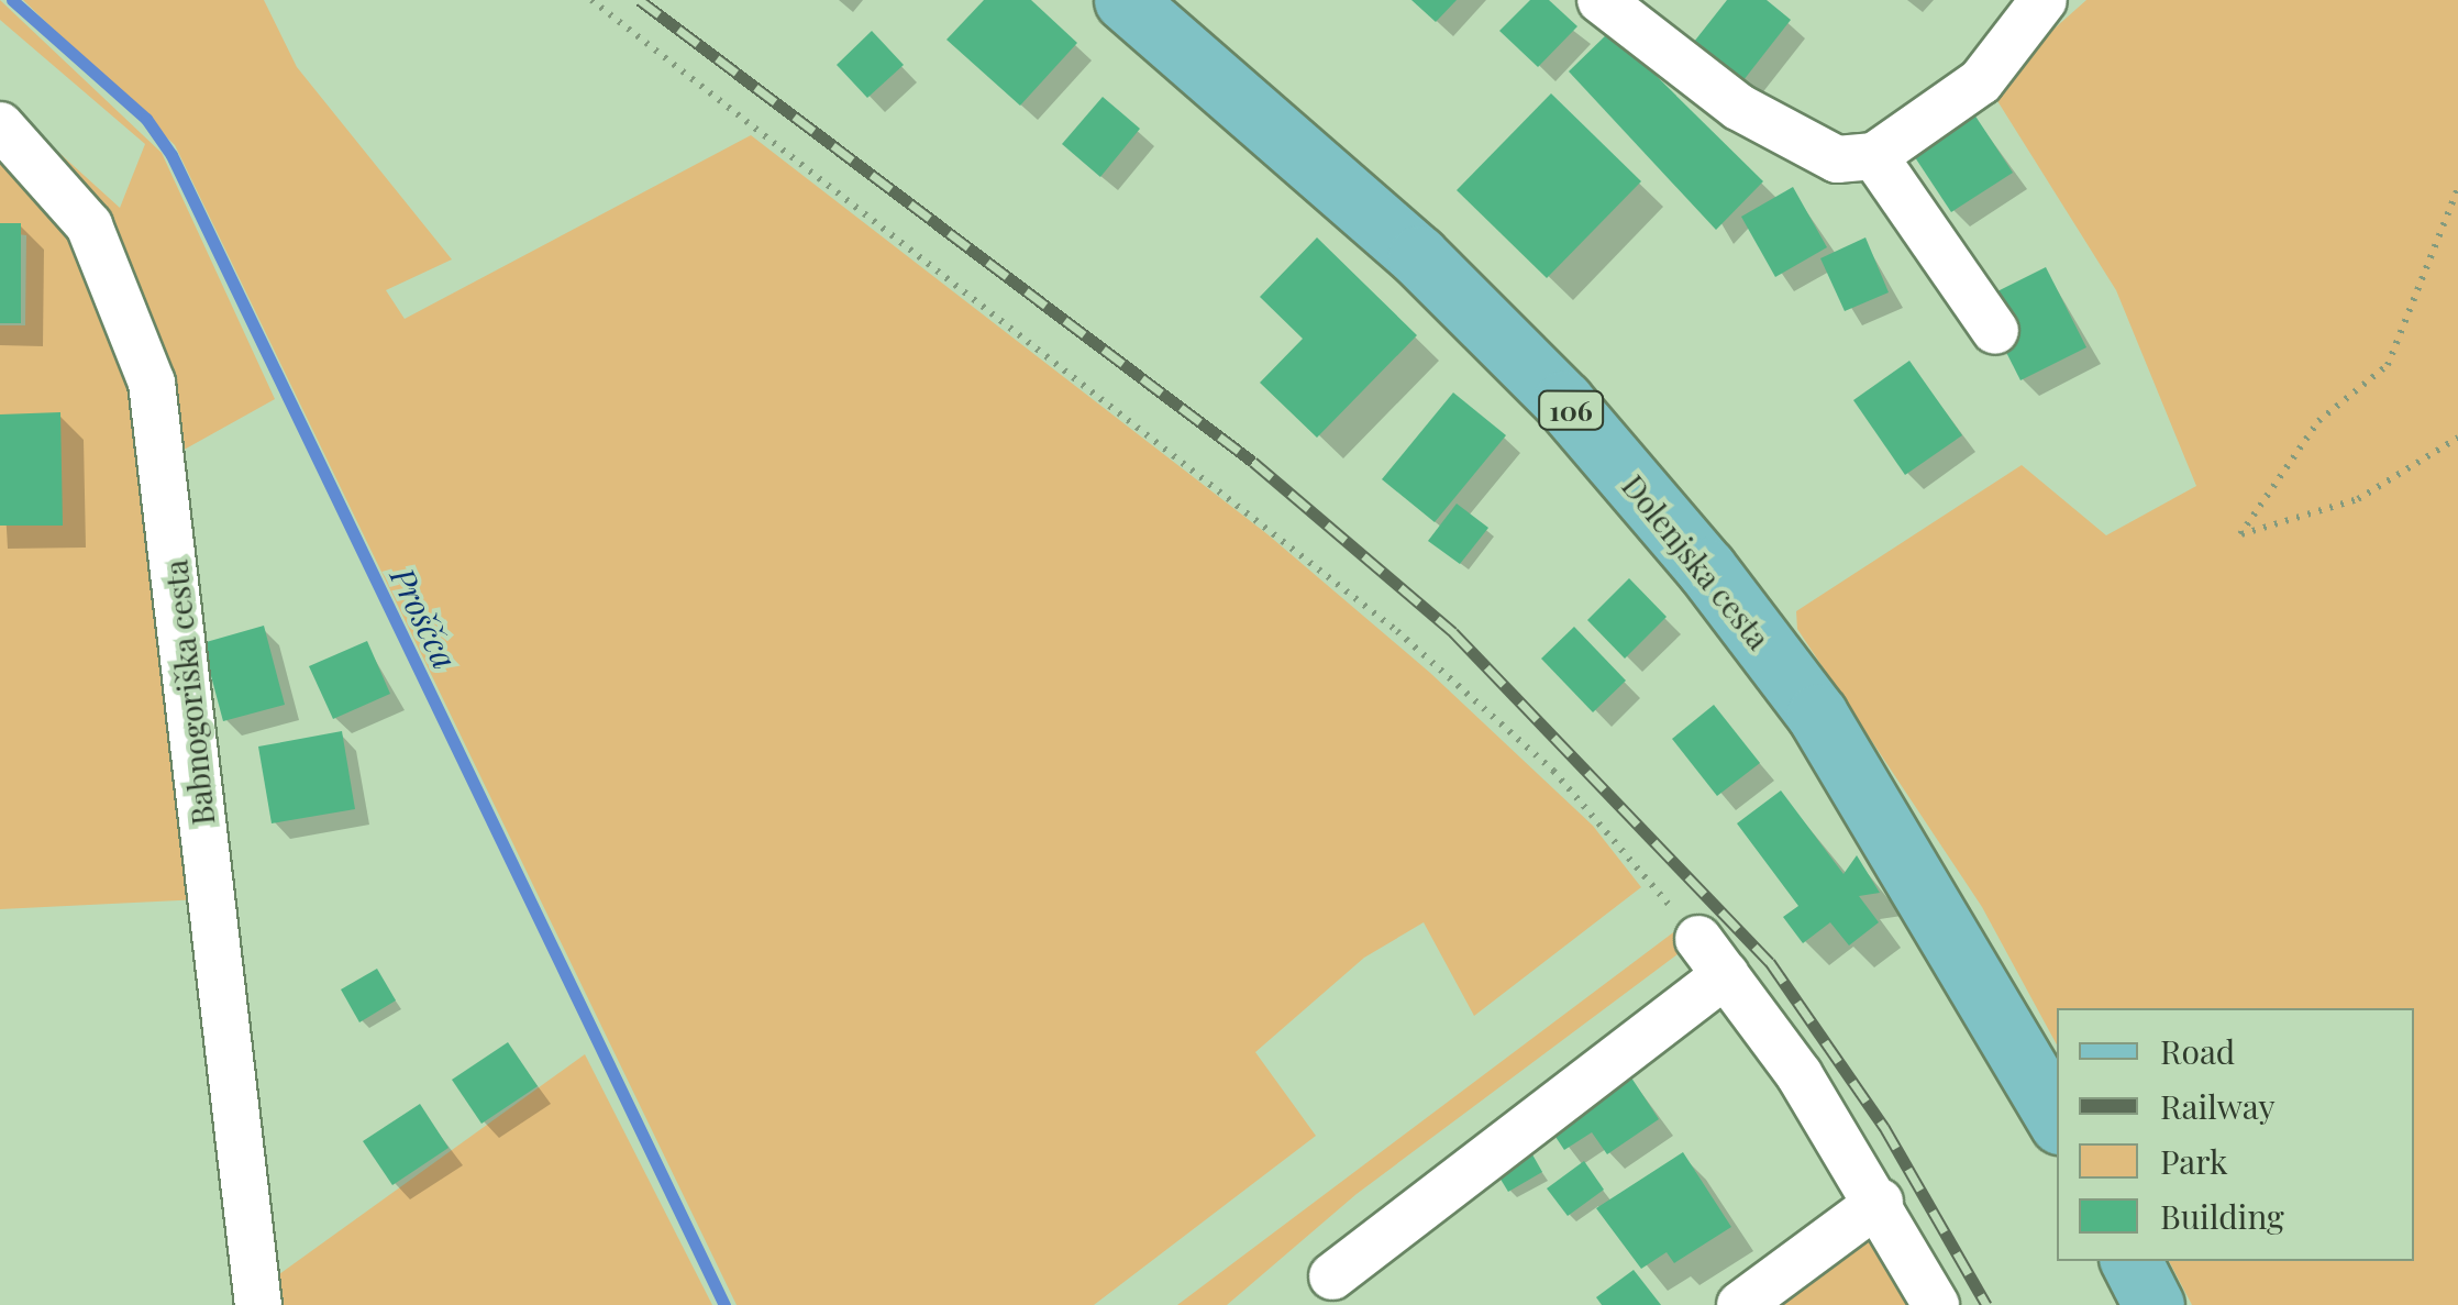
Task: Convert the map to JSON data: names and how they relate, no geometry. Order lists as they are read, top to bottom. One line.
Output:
{"streets":{"main road":["106","Dolenjska cesta"],"street":["Babnogoriška cesta"]},"water":["Proščca"],"legend":["Road","Railway","Park","Building"]}
